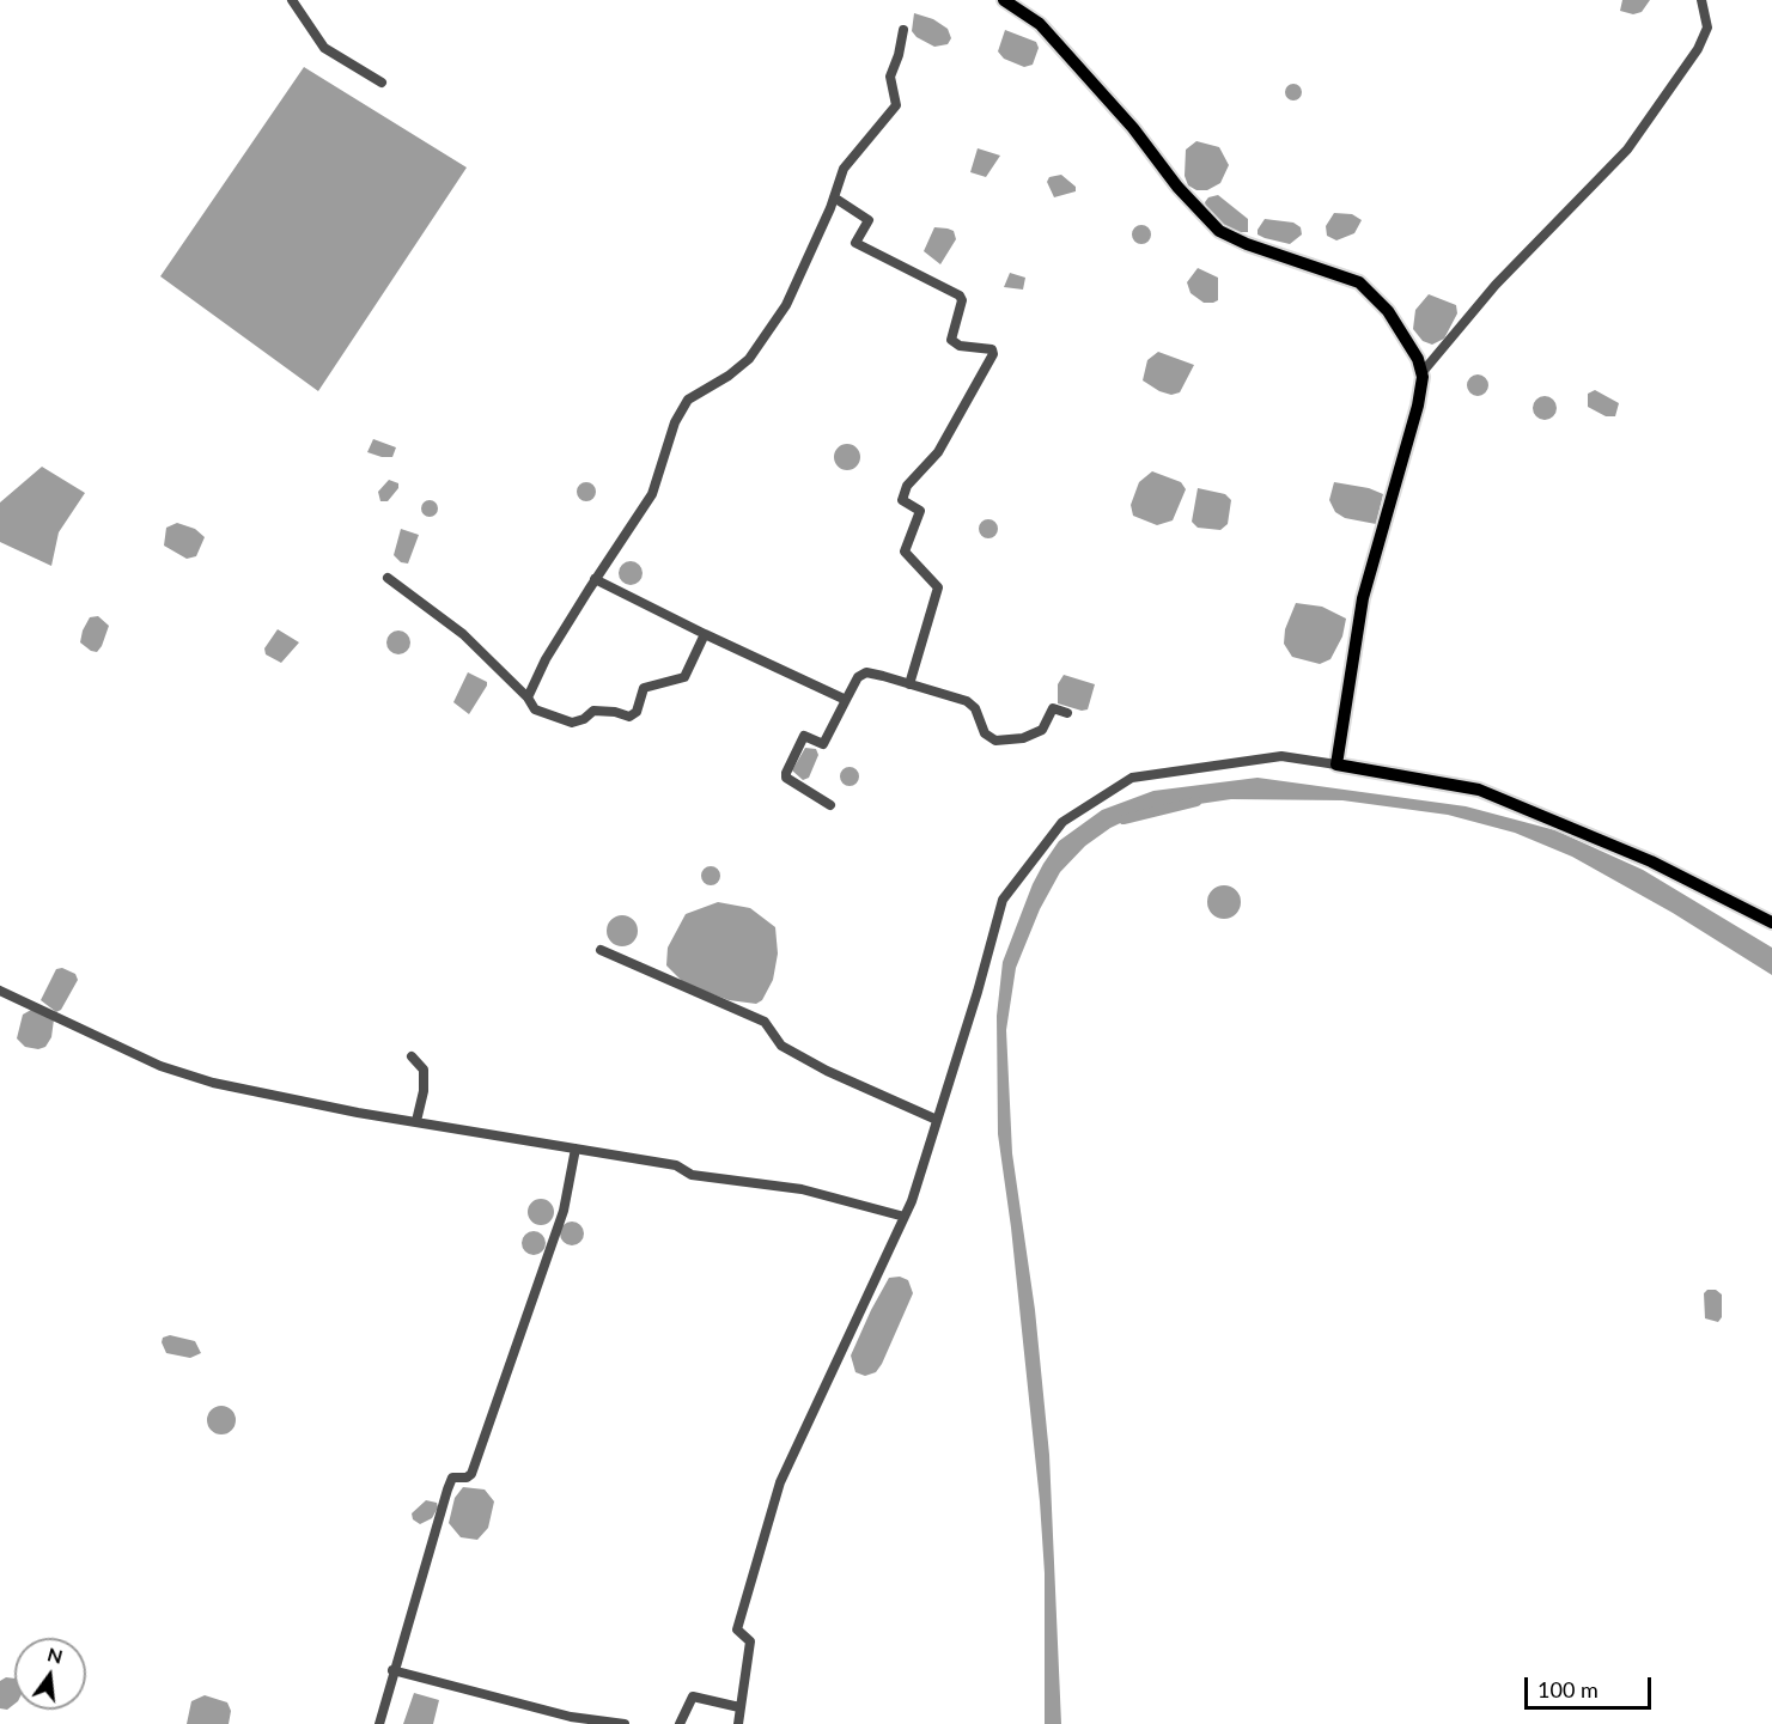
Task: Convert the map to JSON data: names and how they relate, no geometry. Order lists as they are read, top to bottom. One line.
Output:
{"scale_bar":"100 m","north":"top"}
